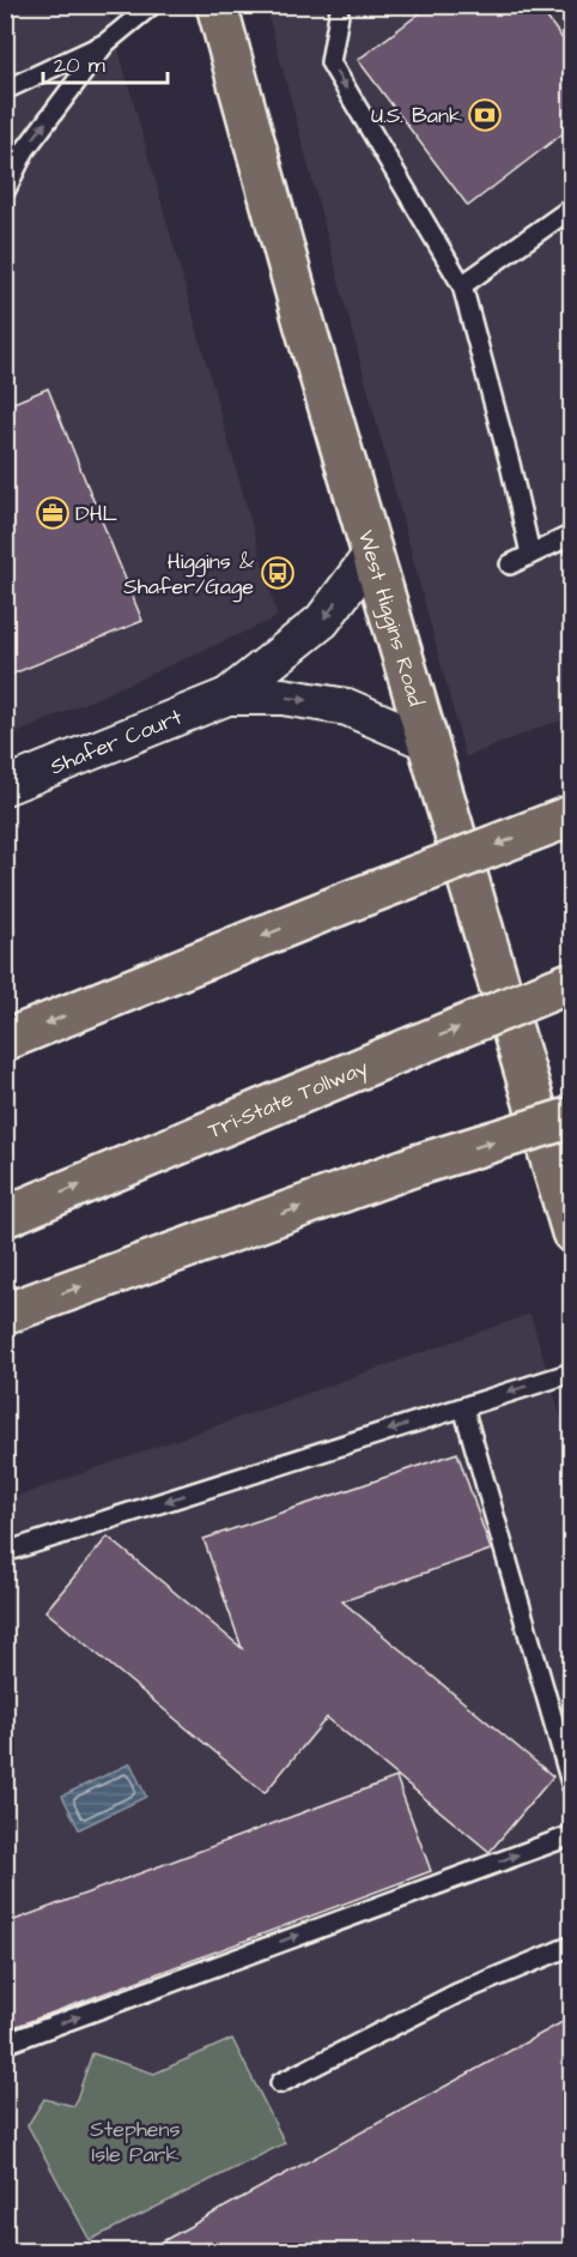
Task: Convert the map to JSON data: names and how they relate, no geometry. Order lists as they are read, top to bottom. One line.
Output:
{"streets":{"main road":["West Higgins Road","Tri-State Tollway"],"street":["Shafer Court"]},"crossings":[["West Higgins Road","Shafer Court"]],"parks":["Stephens Isle Park"],"places":{"bank":["U.S. Bank"],"office":["DHL"],"bus stop":["Higgins & Shafer/Gage"]},"scale_bar":"20 m"}
